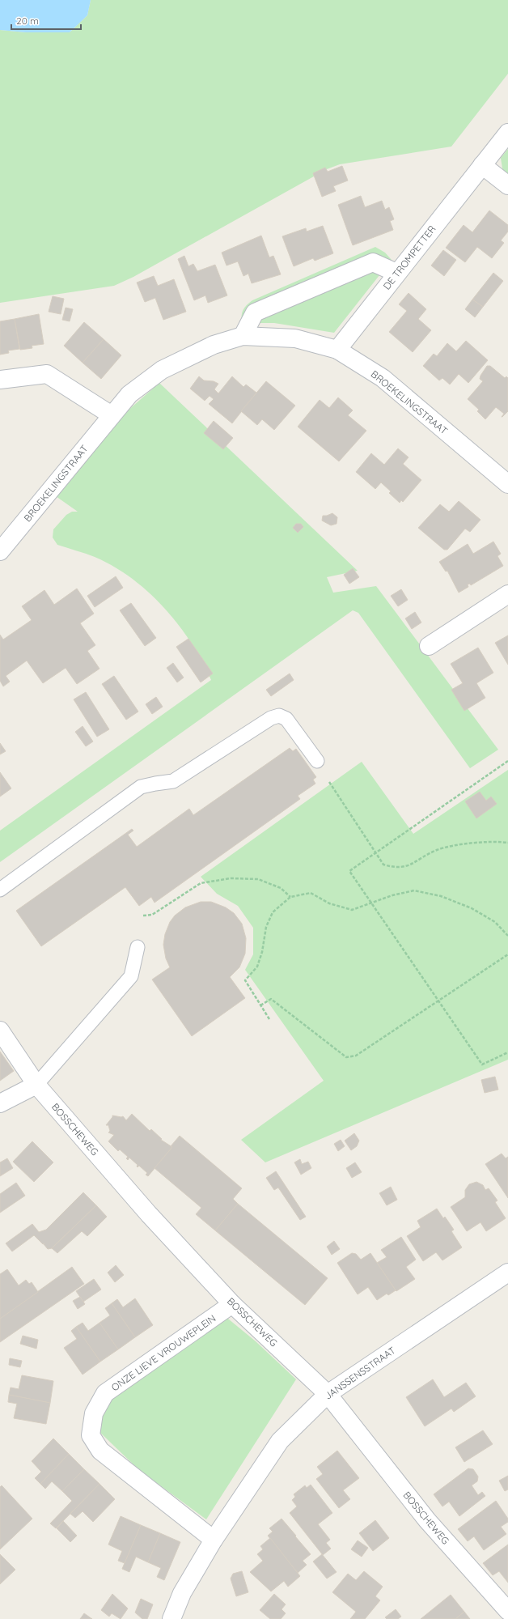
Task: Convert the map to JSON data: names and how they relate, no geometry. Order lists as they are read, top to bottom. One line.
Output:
{"streets":{"street":["DE TROMPETTER","BROEKELINGSTRAAT","BOSSCHEWEG","ONZE LIEVE VROUWEPLEIN","JANSSENSSTRAAT"]},"crossings":[["DE TROMPETTER","BROEKELINGSTRAAT"],["BOSSCHEWEG","ONZE LIEVE VROUWEPLEIN"],["BOSSCHEWEG","JANSSENSSTRAAT"],["ONZE LIEVE VROUWEPLEIN","JANSSENSSTRAAT"]],"scale_bar":"20 m"}
